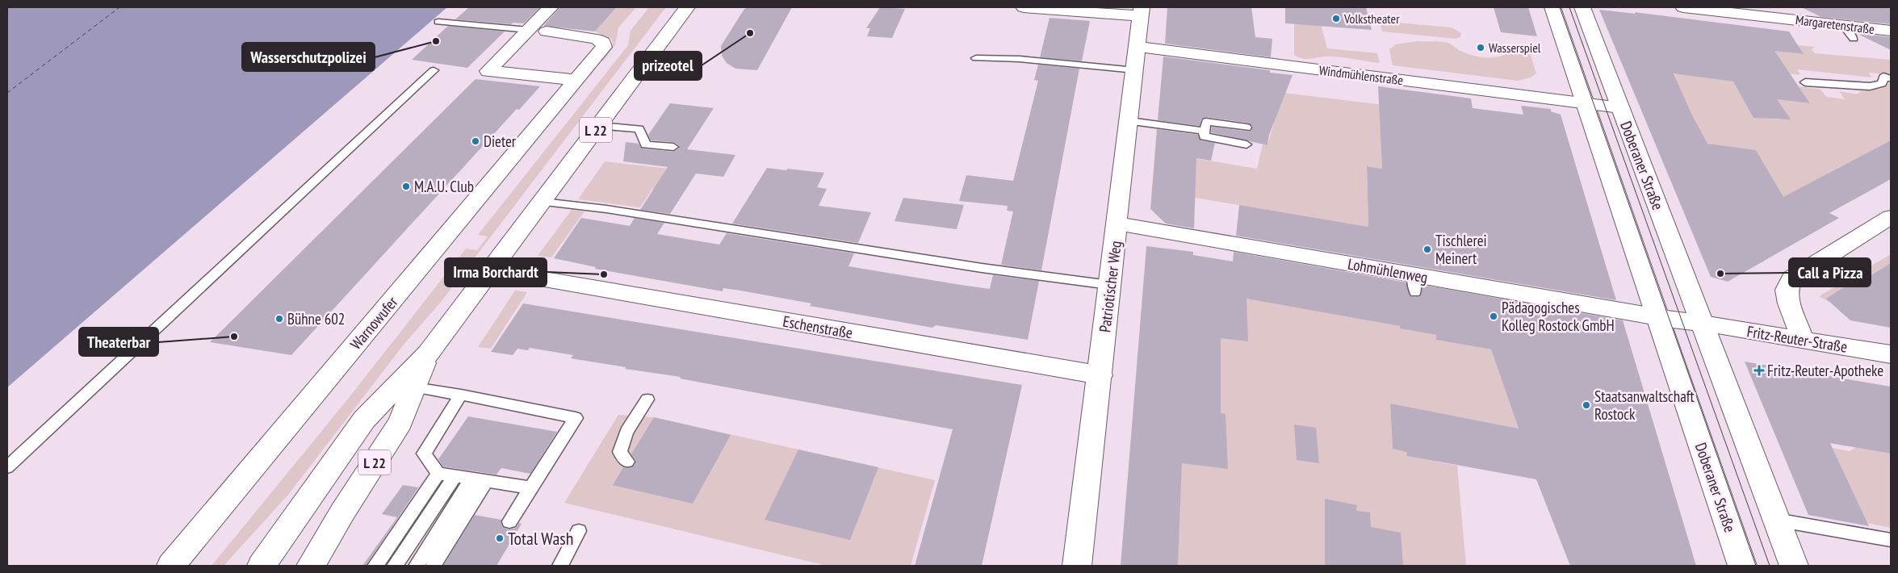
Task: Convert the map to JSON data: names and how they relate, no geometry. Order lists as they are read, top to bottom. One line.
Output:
{"streets":{"street":["Margaretenstraße","Windmühlenstraße","L 22","Doberaner Straße","Lohmühlenweg","Patriotischer Weg","Warnowufer","Eschenstraße","Fritz-Reuter-Straße"]},"crossings":[["Windmühlenstraße","Doberaner Straße"],["Windmühlenstraße","Patriotischer Weg"],["Doberaner Straße","Lohmühlenweg"],["Doberaner Straße","Fritz-Reuter-Straße"],["Lohmühlenweg","Patriotischer Weg"],["Patriotischer Weg","Eschenstraße"]],"places":{"other":["Volkstheater","prizeotel","Wasserschutzpolizei","Wasserspiel","Dieter","M.A.U. Club","Tischlerei Meinert","Call a Pizza","Irma Borchardt","Pädagogisches Kolleg Rostock GmbH","Bühne 602","Theaterbar","Staatsanwaltschaft Rostock","Total Wash"],"health":["Fritz-Reuter-Apotheke"]}}
